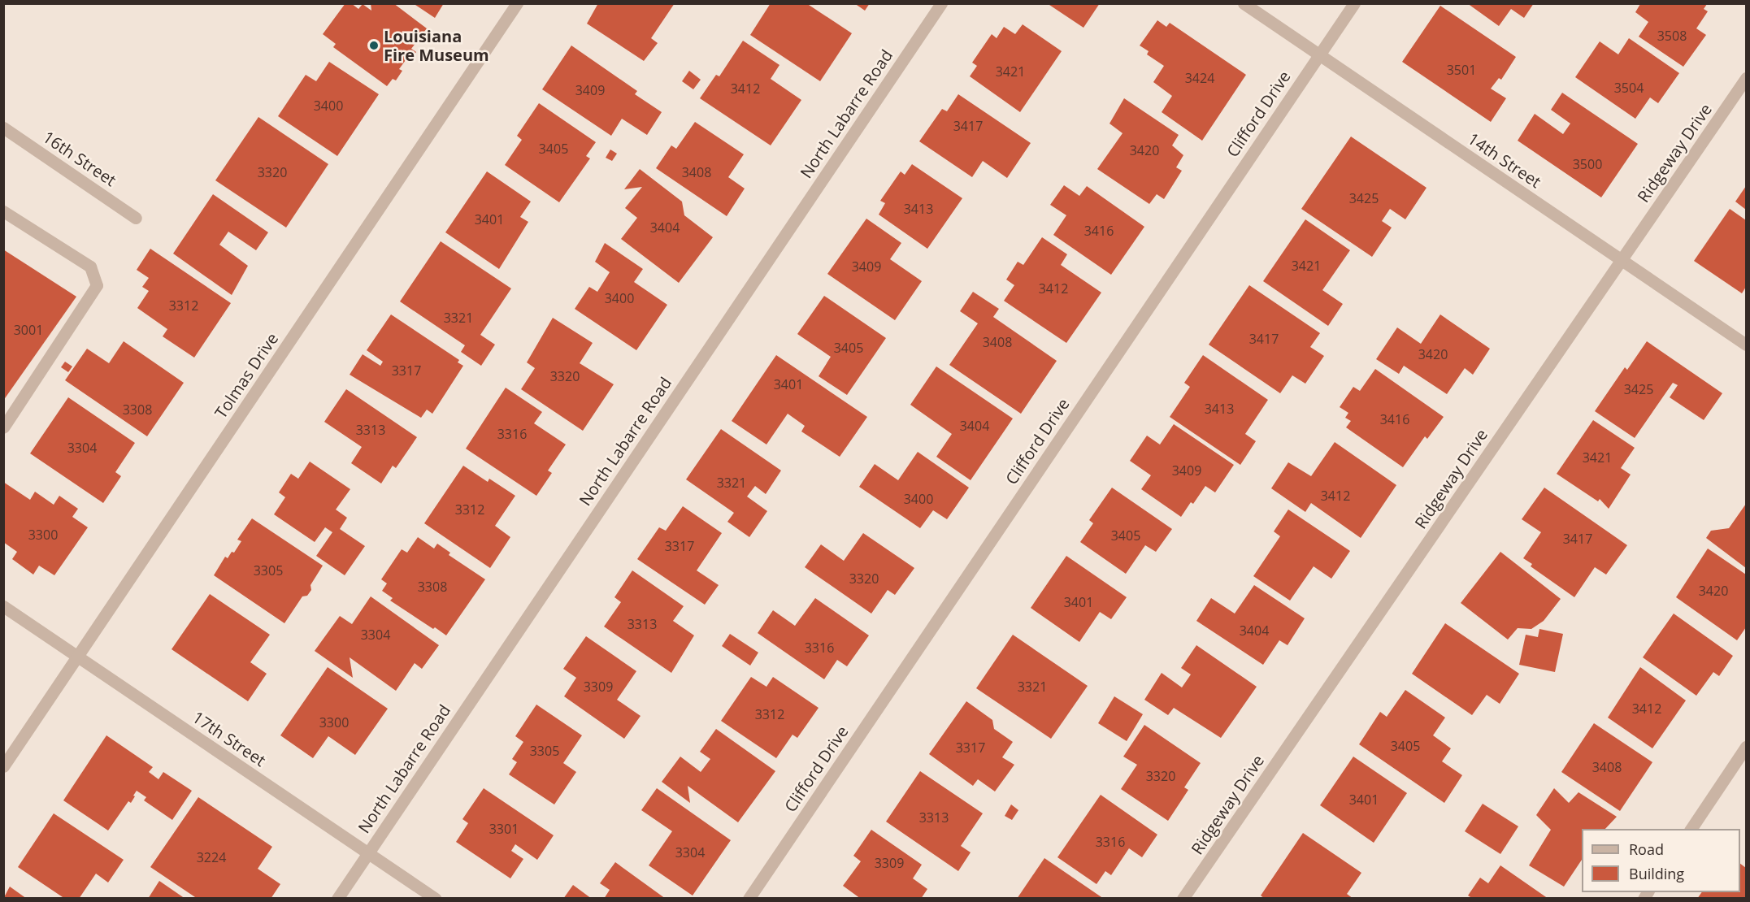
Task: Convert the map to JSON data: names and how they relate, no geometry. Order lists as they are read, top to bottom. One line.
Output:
{"streets":{"street":["North Labarre Road","Clifford Drive","Ridgeway Drive","16th Street","14th Street","Tolmas Drive","17th Street"]},"crossings":[["North Labarre Road","17th Street"],["Clifford Drive","14th Street"],["Ridgeway Drive","14th Street"],["Tolmas Drive","17th Street"]],"places":["Louisiana Fire Museum"],"house_numbers":["3508","3501","3421","3424","3504","3412","3409","3400","3417","3405","3420","3500","3320","3408","3425","3413","3401","3404","3416","3421","3409","3412","3400","3312","3321","3001","3417","3408","3405","3420","3317","3320","3401","3425","3413","3308","3416","3404","3313","3316","3304","3421","3409","3321","3412","3400","3312","3300","3405","3417","3317","3305","3320","3308","3420","3401","3313","3404","3304","3316","3309","3321","3412","3312","3300","3405","3317","3305","3408","3320","3401","3313","3301","3316","3304","3224","3309"],"legend":["Road","Building"]}
